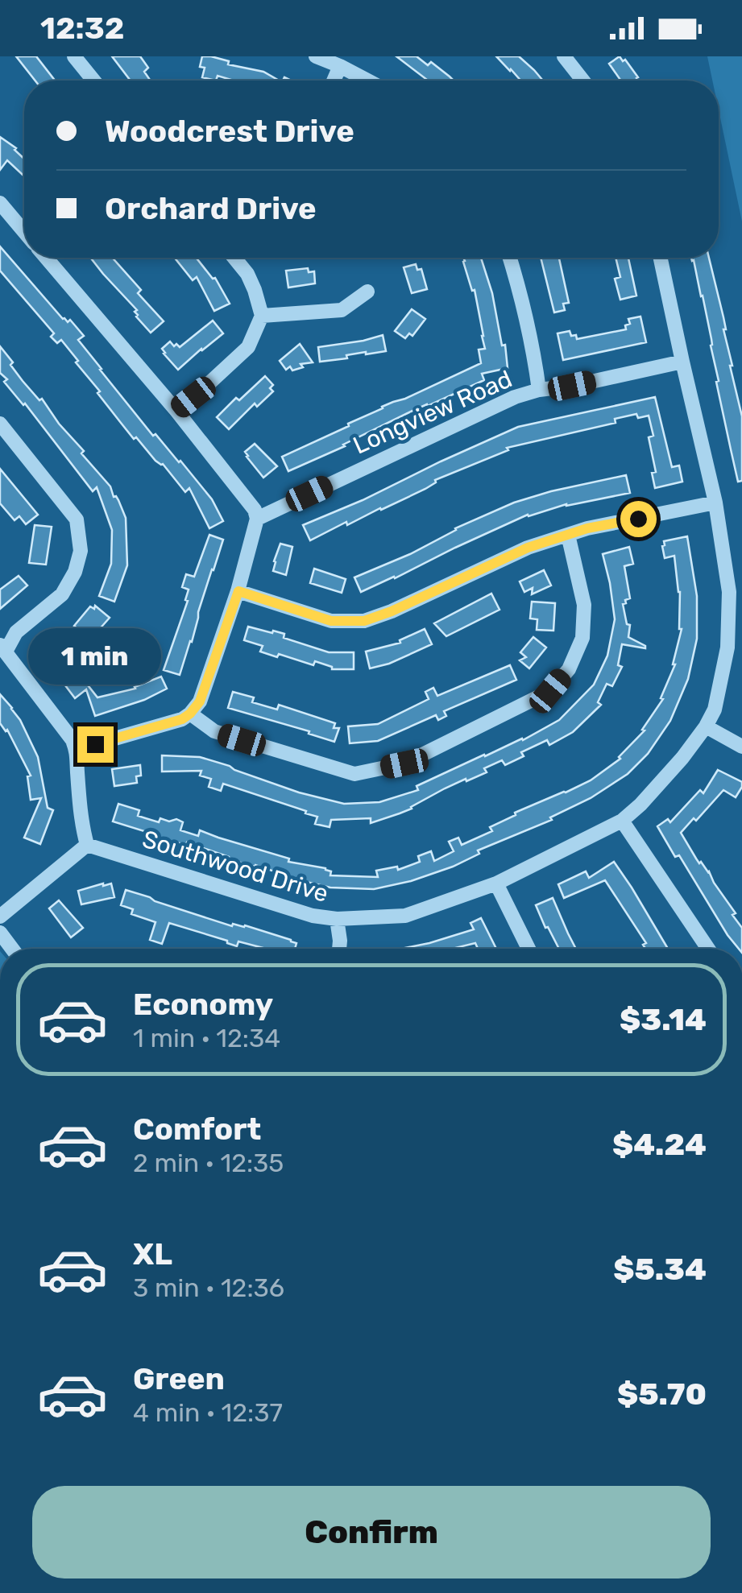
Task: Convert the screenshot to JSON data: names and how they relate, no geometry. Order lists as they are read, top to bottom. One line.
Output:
{"streets":{"street":["Longview Road","Southwood Drive"]},"crossings":[["Longview Road","Southwood Drive"]],"page":{"status":"12:32","banner":["Woodcrest Drive","Orchard Drive"],"bubble":"1 min","list":[{"name":"Economy","note":"1 min · 12:34","value":"$3.14"},{"name":"Comfort","note":"2 min · 12:35","value":"$4.24"},{"name":"XL","note":"3 min · 12:36","value":"$5.34"},{"name":"Green","note":"4 min · 12:37","value":"$5.70"}],"buttons":"Confirm"}}
